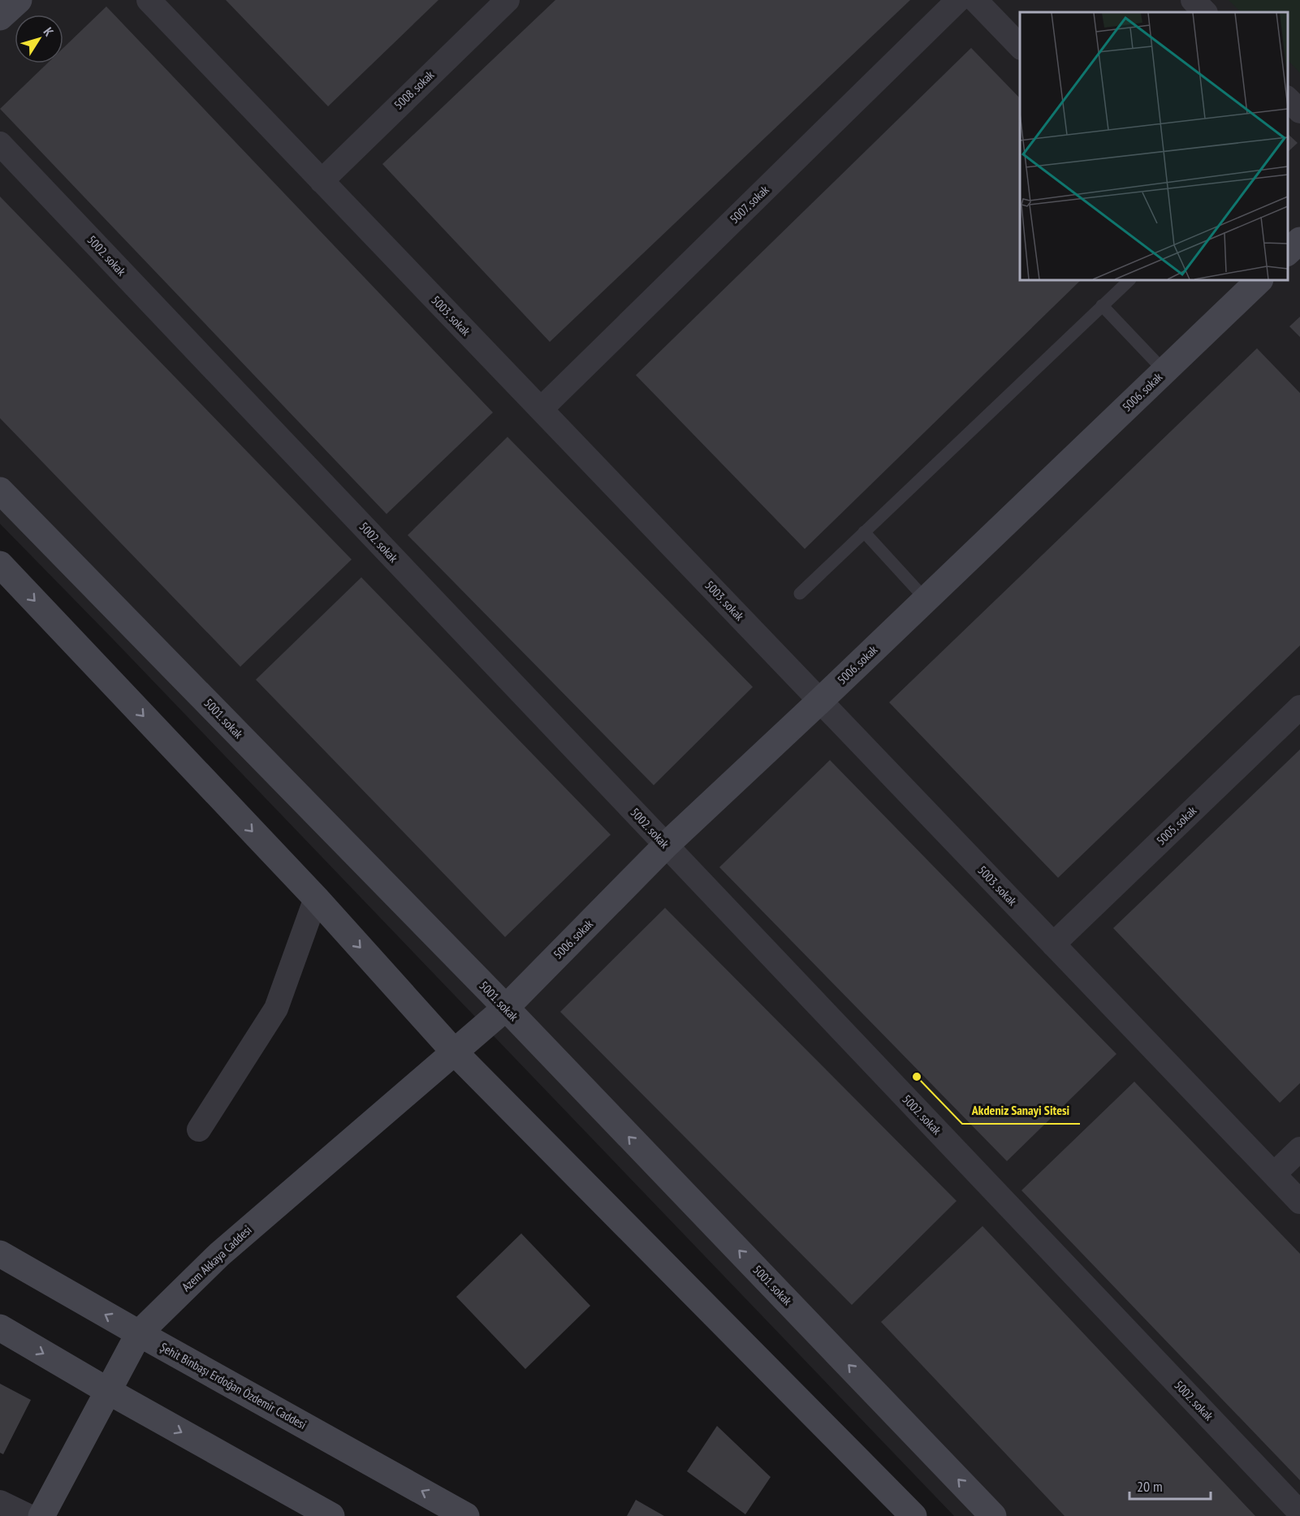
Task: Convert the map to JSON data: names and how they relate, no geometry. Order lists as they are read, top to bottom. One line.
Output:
{"streets":{"street":["5008. sokak","5007. sokak","5002. sokak","5003. sokak","5006. sokak","5001. sokak","5005. sokak","Azem Akkaya Caddesi","Şehit Binbaşı Erdoğan Özdemir Caddesi"]},"crossings":[["5008. sokak","5003. sokak"],["5007. sokak","5003. sokak"],["5002. sokak","5006. sokak"],["5003. sokak","5006. sokak"],["5003. sokak","5005. sokak"],["5006. sokak","5001. sokak"],["5006. sokak","Azem Akkaya Caddesi"],["Azem Akkaya Caddesi","Şehit Binbaşı Erdoğan Özdemir Caddesi"]],"places":["Akdeniz Sanayi Sitesi"],"scale_bar":"20 m","north":"top right"}
